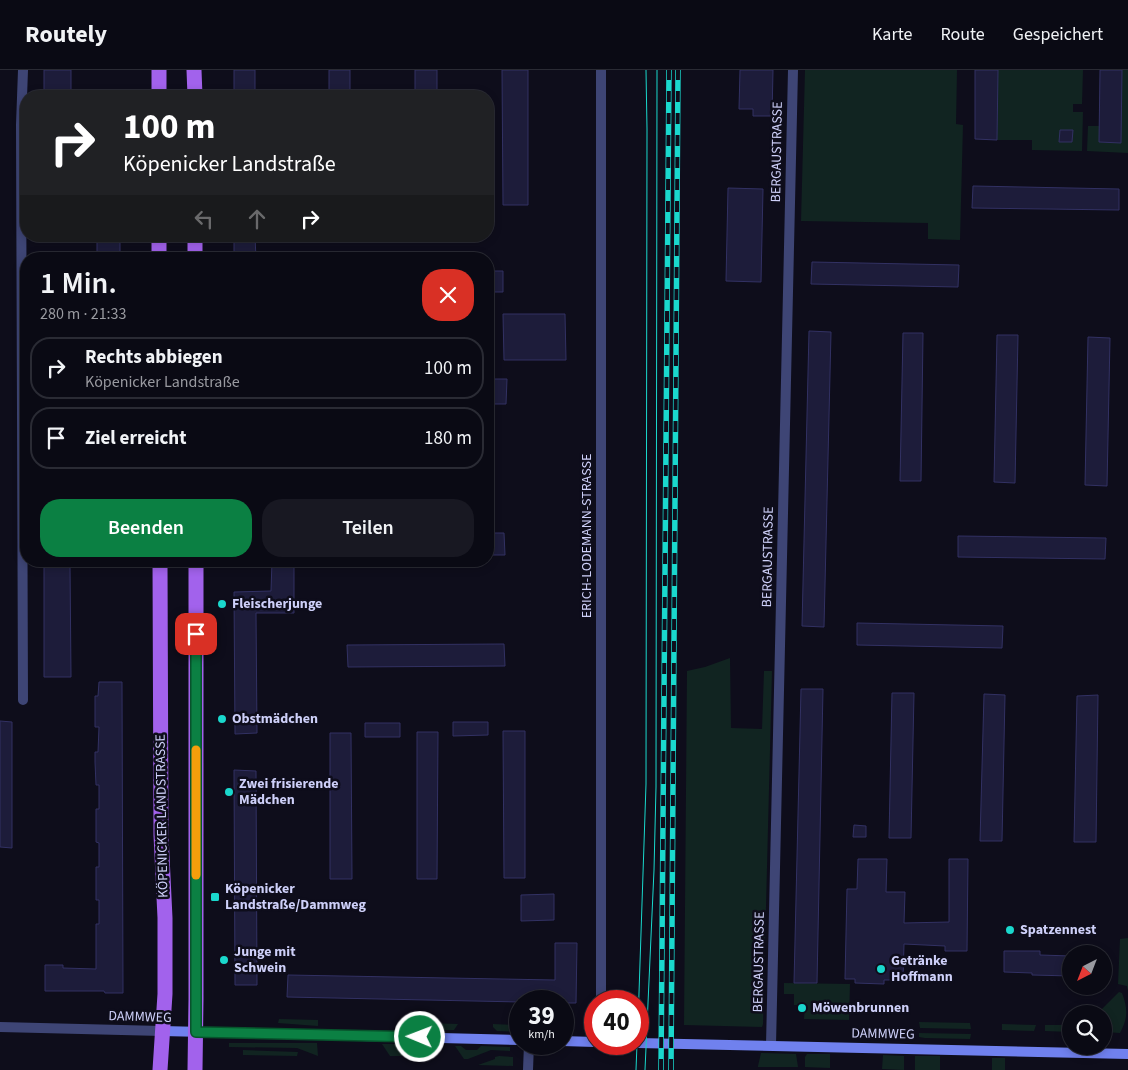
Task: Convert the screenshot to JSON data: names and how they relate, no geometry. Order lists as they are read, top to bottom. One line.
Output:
{"streets":{"main road":["KÖPENICKER LANDSTRASSE"],"street":["BERGAUSTRASSE","ERICH-LODEMANN-STRASSE","DAMMWEG"]},"crossings":[["BERGAUSTRASSE","DAMMWEG"],["KÖPENICKER LANDSTRASSE","DAMMWEG"]],"places":{"other":["Fleischerjunge","Obstmädchen","Zwei frisierende Mädchen","Spatzennest","Junge mit Schwein","Getränke Hoffmann","Möwenbrunnen"],"transit":["Köpenicker Landstraße/Dammweg"]},"north":"bottom left","page":{"header":"Routely","nav":["Karte","Route","Gespeichert"],"turn":["100 m","Köpenicker Landstraße"],"heading":["1 Min.","280 m · 21:33"],"list":[{"name":"Rechts abbiegen","note":"Köpenicker Landstraße","value":"100 m"},{"name":"Ziel erreicht","value":"180 m"}],"buttons":["Beenden","Teilen"],"speed":"39 km/h","limit":"40"}}
